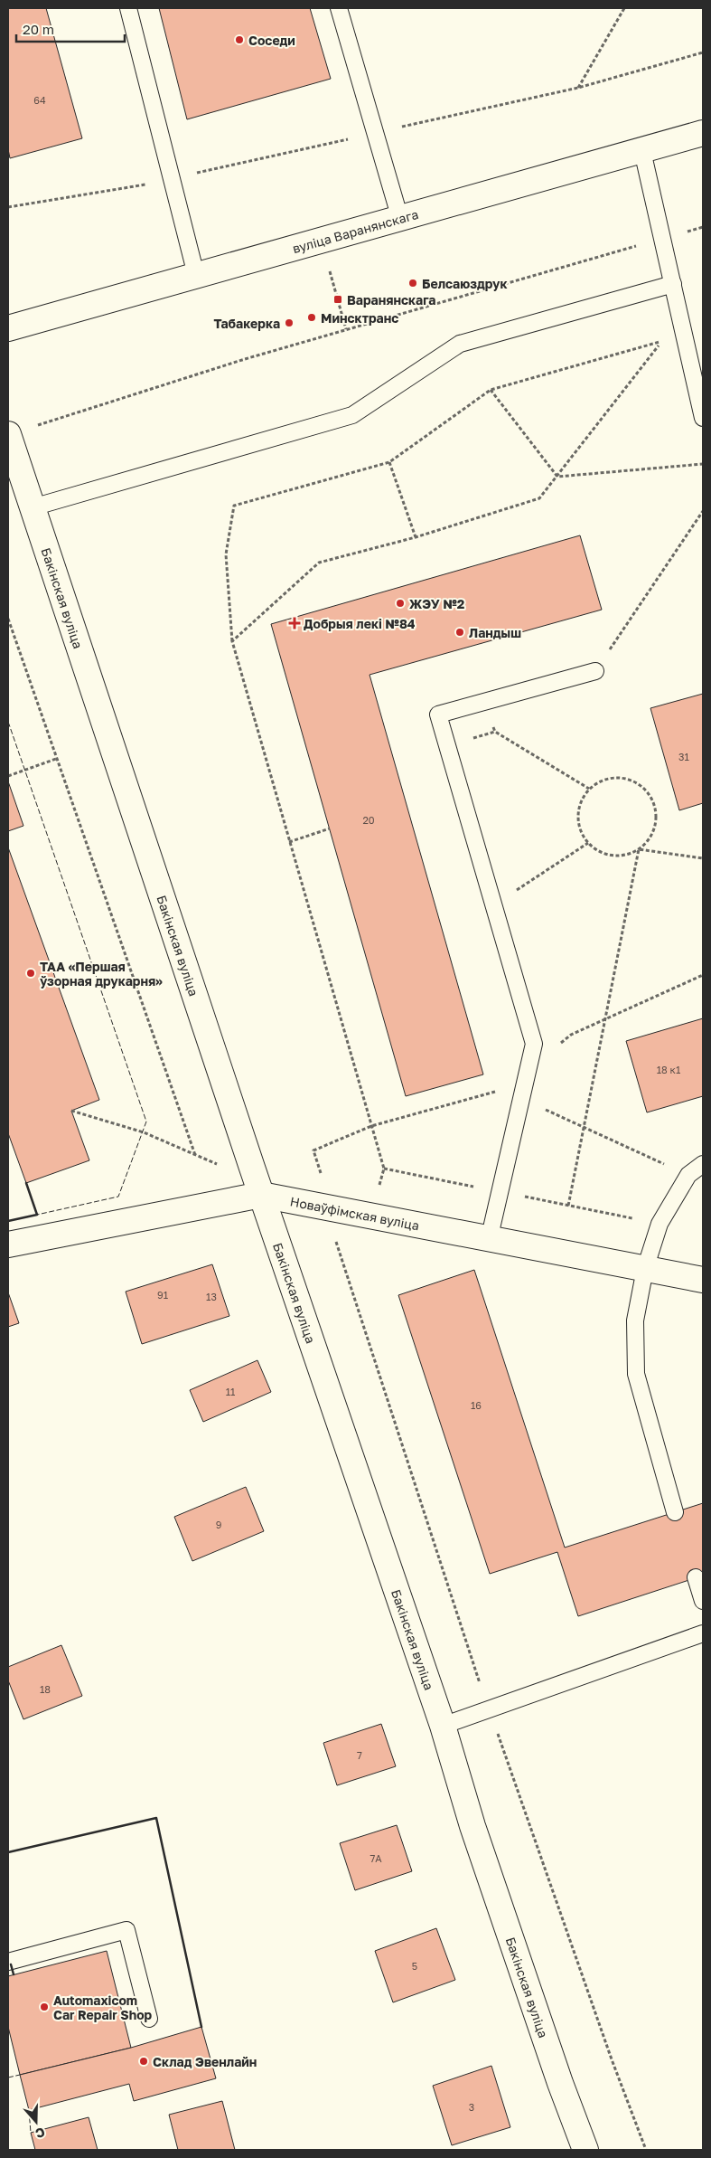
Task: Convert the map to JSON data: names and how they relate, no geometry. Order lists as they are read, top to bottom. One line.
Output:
{"streets":{"street":["вуліца Варанянскага","Бакінская вуліца","Новаўфімская вуліца"]},"crossings":[["Бакінская вуліца","Новаўфімская вуліца"]],"places":{"other":["Соседи","Белсаюздрук","Минсктранс","Табакерка","ЖЭУ №2","Ландыш","ТАА «Першая ўзорная друкарня»","Automaxicom Car Repair Shop","Склад Эвенлайн"],"transit":["Варанянскага"],"health":["Добрыя лекі №84"]},"house_numbers":["64","31","20","18 к1","91","13","11","16","9","18","7","7А","5","3"],"scale_bar":"20 m","north":"bottom"}
